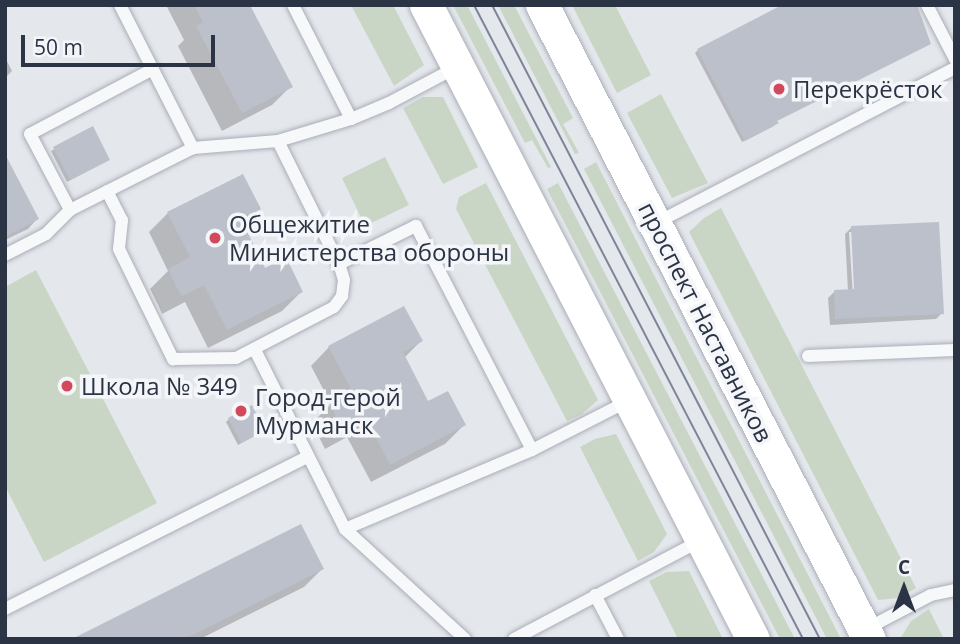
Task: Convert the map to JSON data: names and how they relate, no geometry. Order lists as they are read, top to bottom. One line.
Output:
{"streets":{"main road":["проспект Наставников"]},"places":["Перекрёсток","Общежитие Министерства обороны","Школа № 349","Город-герой Мурманск"],"scale_bar":"50 m","north":"top"}
